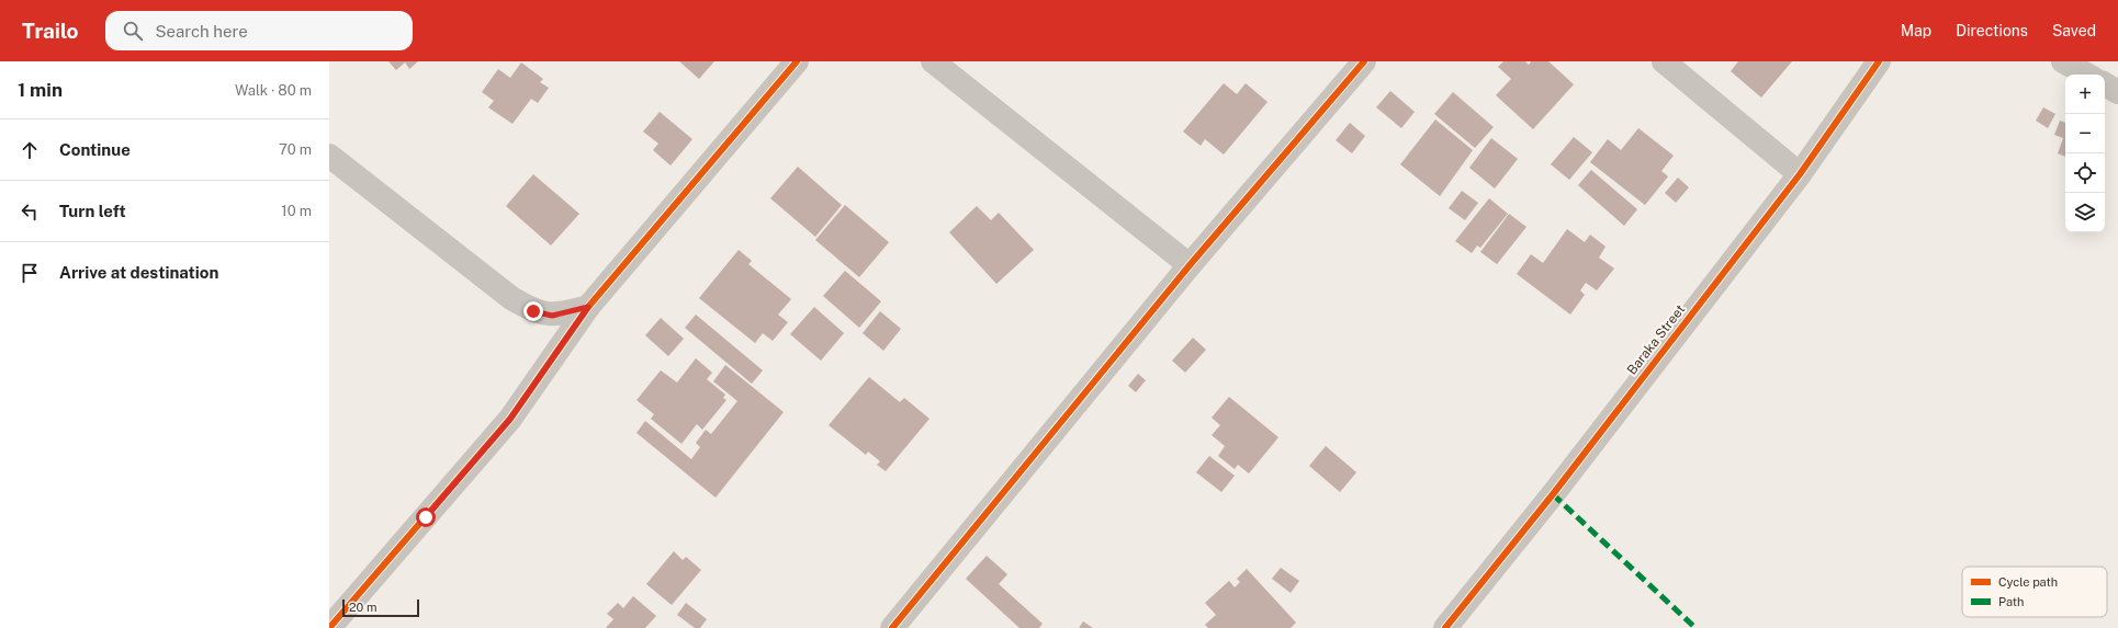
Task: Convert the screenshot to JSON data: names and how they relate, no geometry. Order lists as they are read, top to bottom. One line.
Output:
{"streets":{"street":["Baraka Street"]},"legend":["Cycle path","Path"],"scale_bar":"20 m","page":{"header":"Trailo","search":"Search here","nav":["Map","Directions","Saved"],"heading":["1 min","Walk · 80 m"],"map_buttons":["+","−"],"list":[["Continue","70 m"],["Turn left","10 m"],"Arrive at destination"],"scale":"20 m"}}
